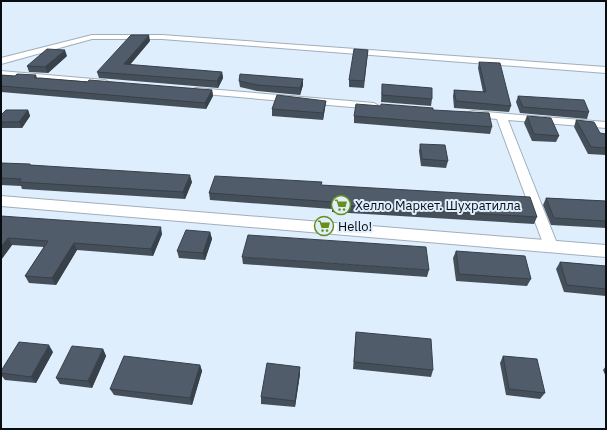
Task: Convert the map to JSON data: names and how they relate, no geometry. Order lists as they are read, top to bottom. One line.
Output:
{"places":{"supermarket":["Хелло Маркет. Шухратилла","Hello!"]}}
